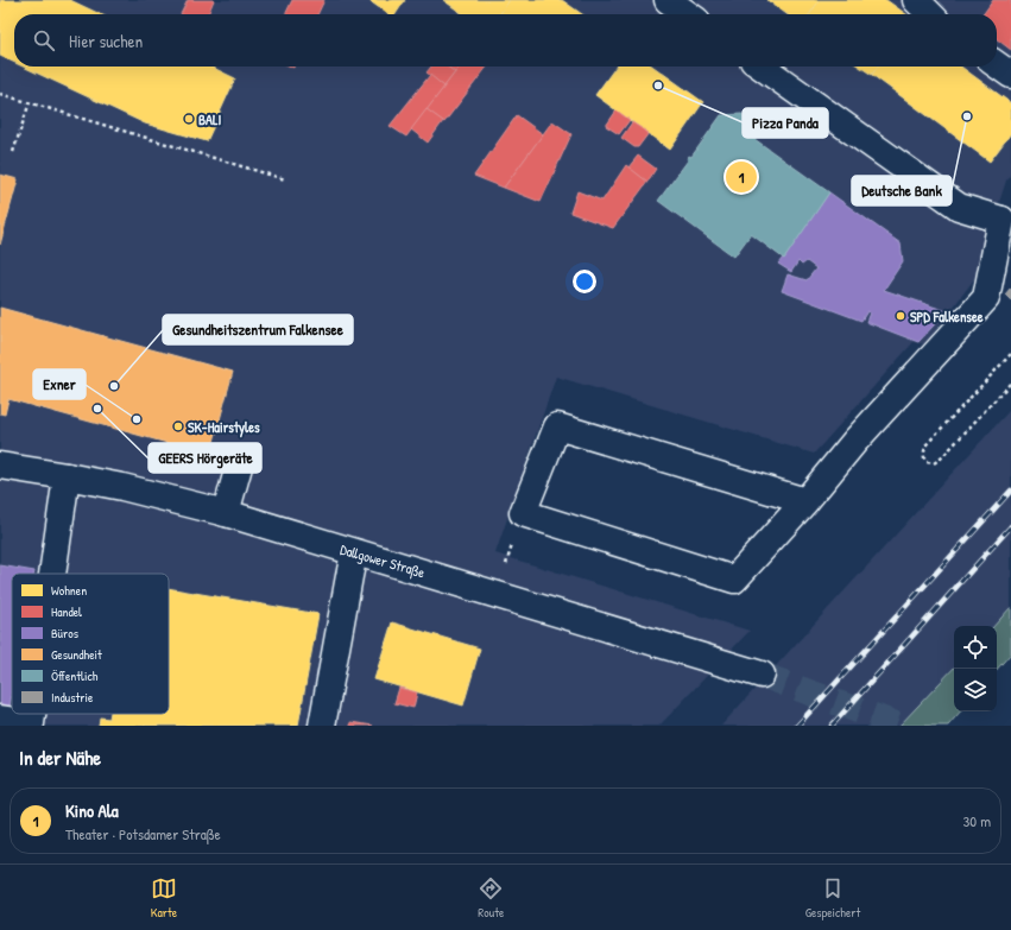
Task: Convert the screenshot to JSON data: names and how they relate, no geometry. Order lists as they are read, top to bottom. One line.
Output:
{"streets":{"street":["Dallgower Straße"]},"places":["Pizza Panda","Deutsche Bank","BALI","SPD Falkensee","Gesundheitszentrum Falkensee","GEERS Hörgeräte","Exner","SK-Hairstyles"],"legend":["Wohnen","Handel","Büros","Gesundheit","Öffentlich","Industrie"],"page":{"search":"Hier suchen","pins":"1","heading":"In der Nähe","list":[{"mark":"1","name":"Kino Ala","note":"Theater · Potsdamer Straße","value":"30 m"}],"nav":["Karte","Route","Gespeichert"]}}
